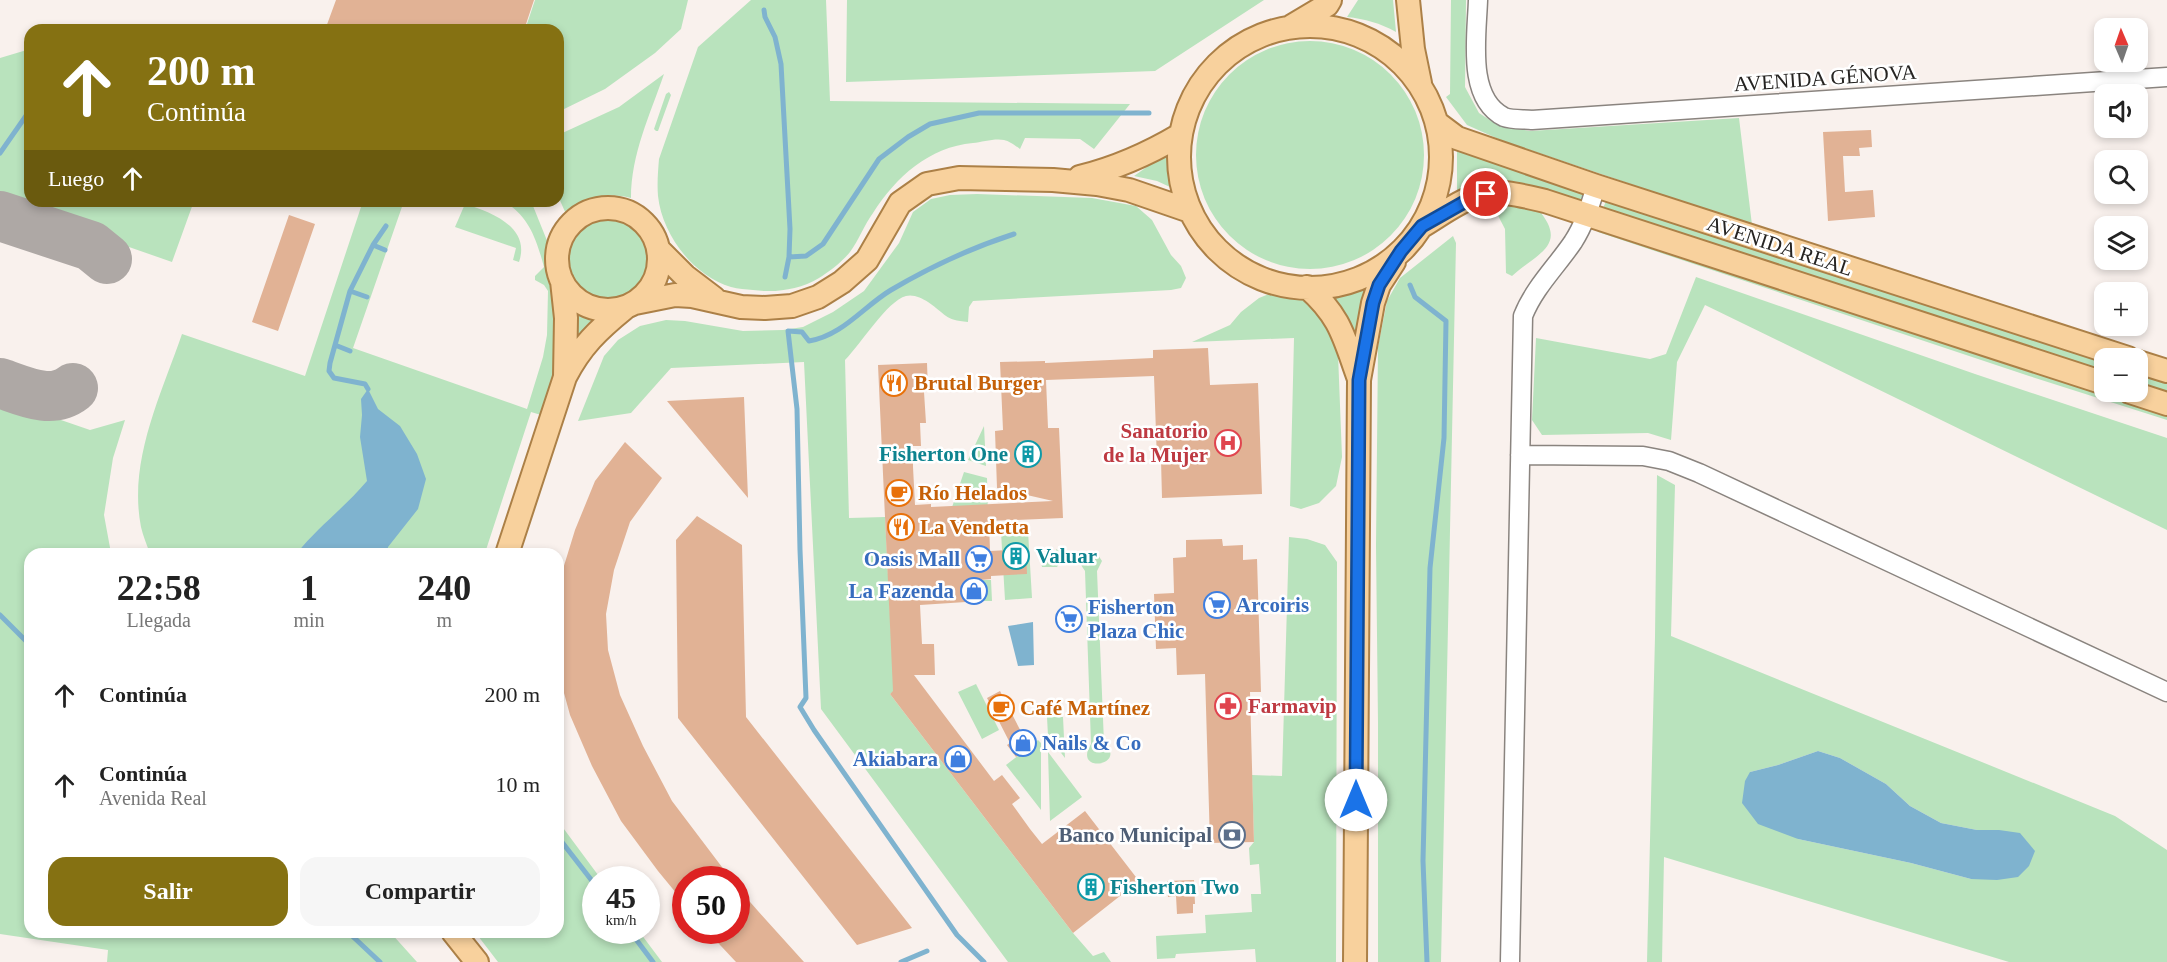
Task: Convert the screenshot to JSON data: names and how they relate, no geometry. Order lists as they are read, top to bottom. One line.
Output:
{"streets":{"main road":["AVENIDA REAL"],"street":["AVENIDA GÉNOVA"]},"places":{"restaurant":["Brutal Burger","La Vendetta"],"hospital":["Sanatorio de la Mujer"],"building":["Fisherton One","Valuar","Fisherton Two"],"cafe":["Río Helados","Café Martínez"],"supermarket":["Oasis Mall","Arcoiris","Fisherton Plaza Chic"],"shop":["La Fazenda","Nails & Co","Akiabara"],"pharmacy":["Farmavip"],"bank":["Banco Municipal"]},"north":"top","page":{"map_buttons":["+","−"],"turn":["200 m","Continúa"],"then":"Luego","eta":["22:58","Llegada","1","min","240","m"],"list":[{"name":"Continúa","value":"200 m"},{"name":"Continúa","note":"Avenida Real","value":"10 m"}],"buttons":["Salir","Compartir"],"speed":"45 km/h","limit":"50"}}
